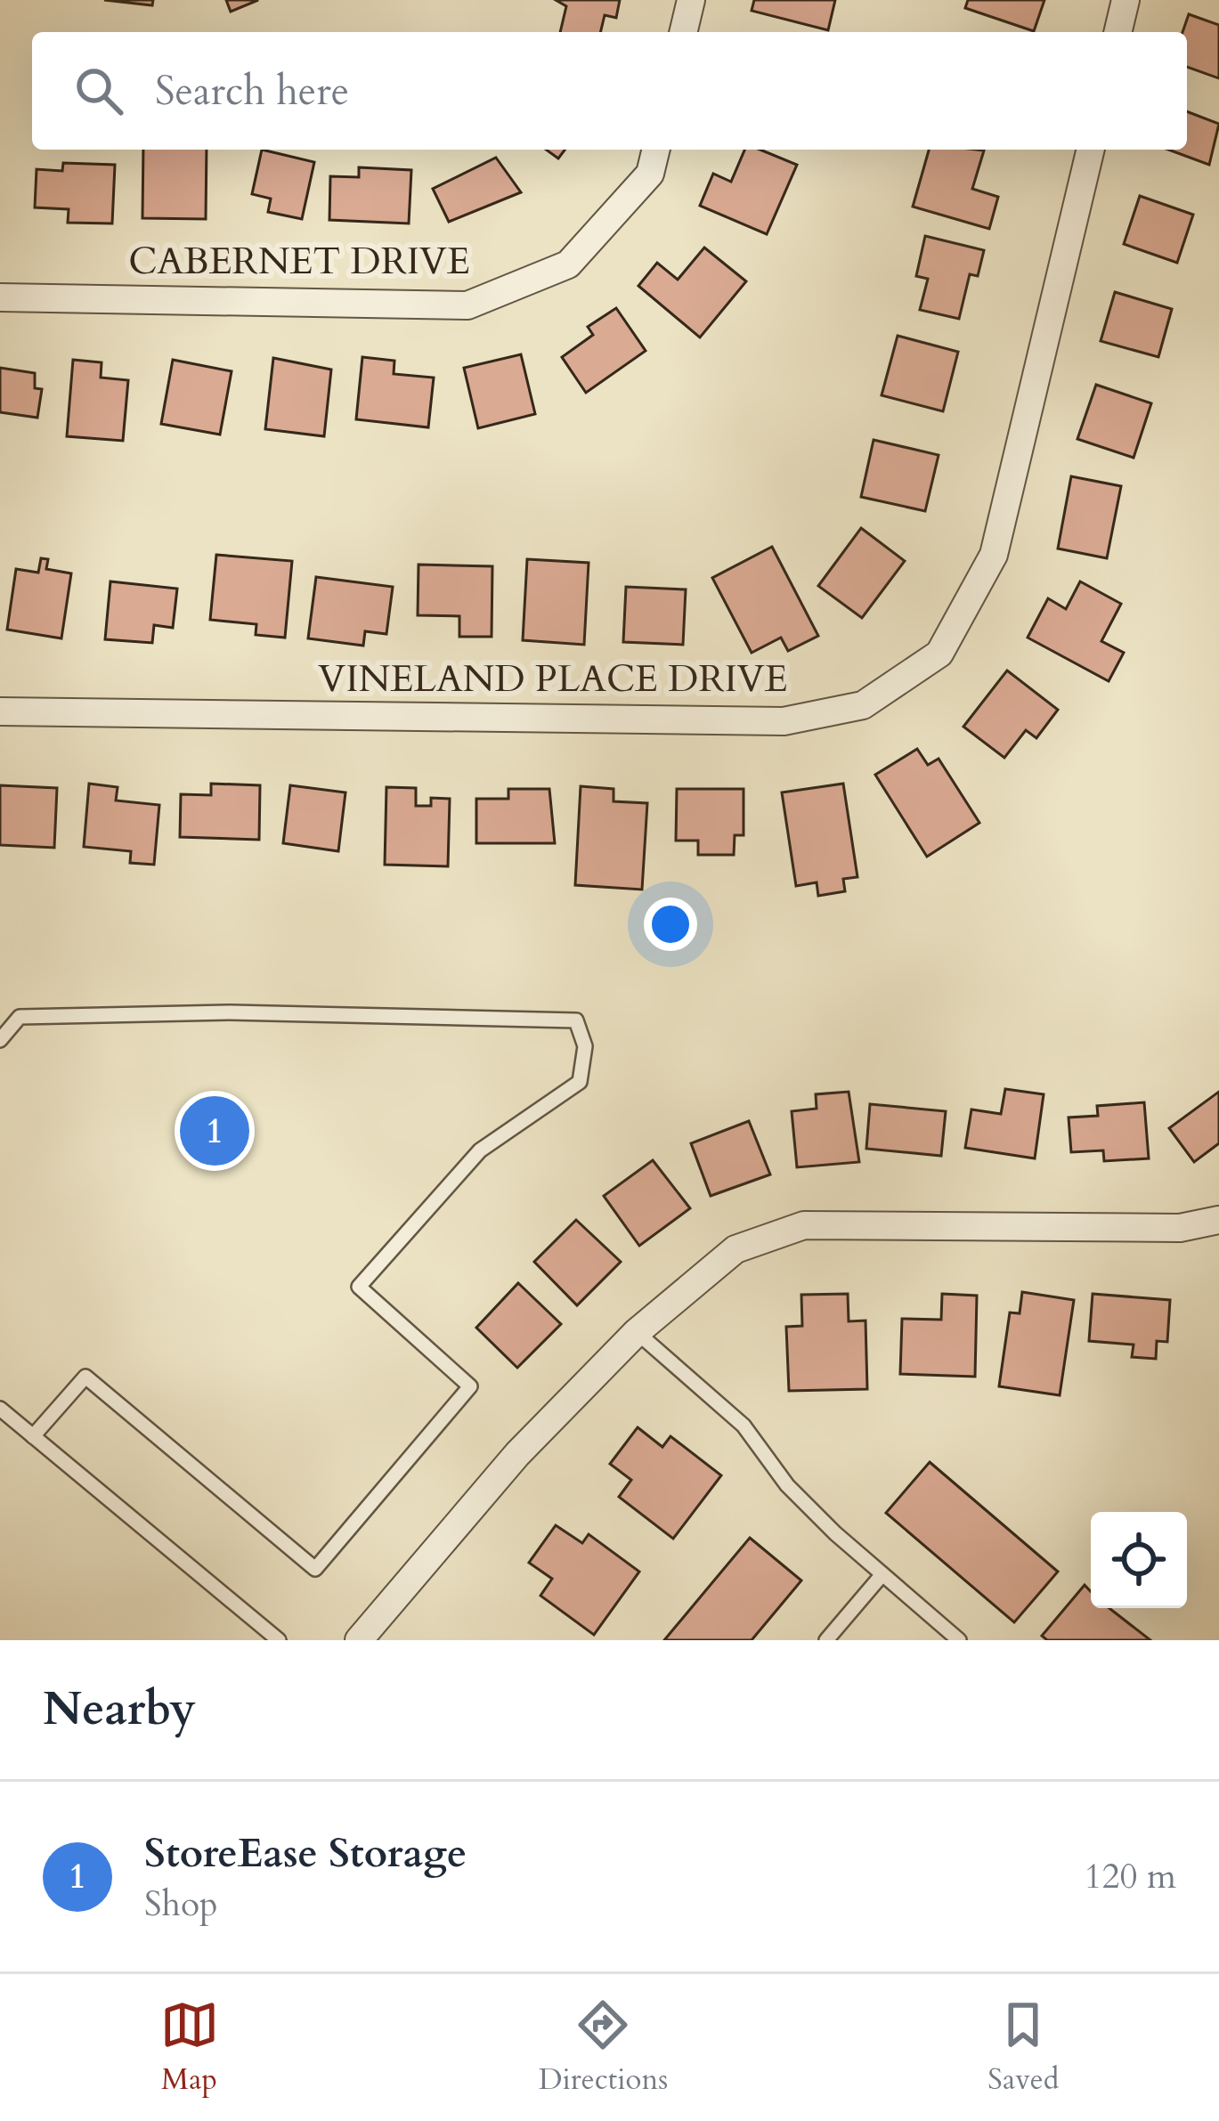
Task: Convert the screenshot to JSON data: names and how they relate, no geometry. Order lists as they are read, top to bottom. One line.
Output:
{"streets":{"street":["CABERNET DRIVE","VINELAND PLACE DRIVE"]},"page":{"search":"Search here","pins":"1","heading":"Nearby","list":[{"mark":"1","name":"StoreEase Storage","note":"Shop","value":"120 m"}],"nav":["Map","Directions","Saved"]}}
